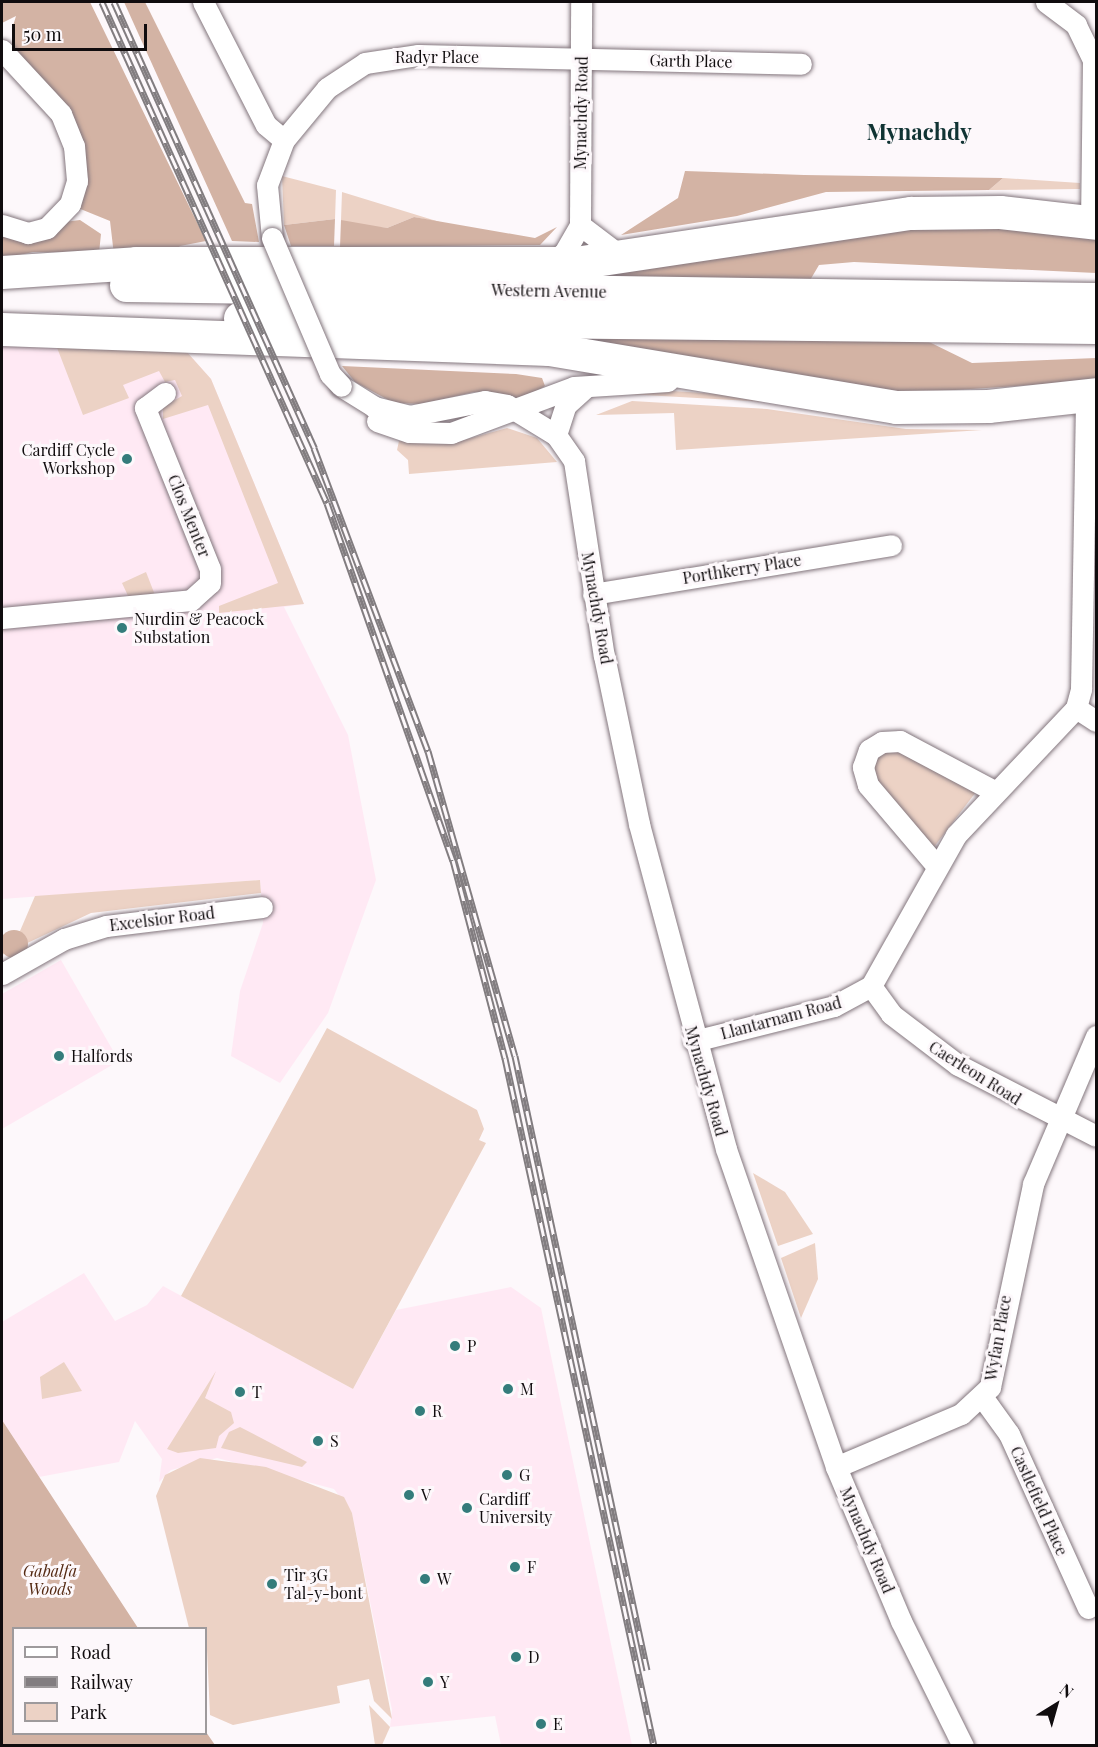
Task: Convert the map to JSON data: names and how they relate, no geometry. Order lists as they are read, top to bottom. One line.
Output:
{"streets":{"highway":["Western Avenue"],"street":["Radyr Place","Garth Place","Mynachdy Road","Clos Menter","Porthkerry Place","Excelsior Road","Llantarnam Road","Caerleon Road","Wyfan Place","Castlefield Place"]},"crossings":[["Radyr Place","Garth Place"],["Radyr Place","Mynachdy Road"],["Garth Place","Mynachdy Road"],["Mynachdy Road","Porthkerry Place"],["Mynachdy Road","Llantarnam Road"],["Mynachdy Road","Wyfan Place"],["Llantarnam Road","Caerleon Road"],["Caerleon Road","Wyfan Place"],["Wyfan Place","Castlefield Place"]],"districts":["Mynachdy"],"parks":["Gabalfa Woods"],"places":["Cardiff Cycle Workshop","Nurdin & Peacock Substation","Halfords","P","M","T","R","S","G","V","Cardiff University","F","W","Tir 3G Tal-y-bont","D","Y","E"],"legend":["Road","Railway","Park"],"scale_bar":"50 m","north":"top right"}
